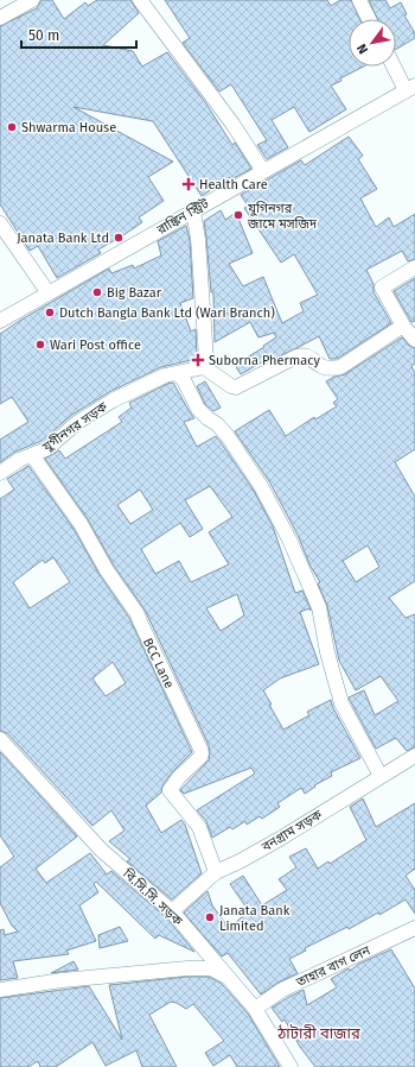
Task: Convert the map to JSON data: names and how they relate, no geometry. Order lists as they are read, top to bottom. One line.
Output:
{"streets":{"street":["রাঙ্কিন স্ট্রিট","যুগীনগর সড়ক","BCC Lane","বনগ্রাম সড়ক","বি.সি.সি. সড়ক","তাহার বাগ লেন"]},"crossings":[["যুগীনগর সড়ক","BCC Lane"],["BCC Lane","বনগ্রাম সড়ক"],["বনগ্রাম সড়ক","বি.সি.সি. সড়ক"],["বি.সি.সি. সড়ক","তাহার বাগ লেন"]],"districts":["ঠাটারী বাজার"],"places":{"other":["Shwarma House","যুগিনগর জামে মসজিদ","Janata Bank Ltd","Big Bazar","Dutch Bangla Bank Ltd (Wari Branch)","Wari Post office","Janata Bank Limited"],"health":["Health Care","Suborna Phermacy"]},"scale_bar":"50 m","north":"bottom left"}
